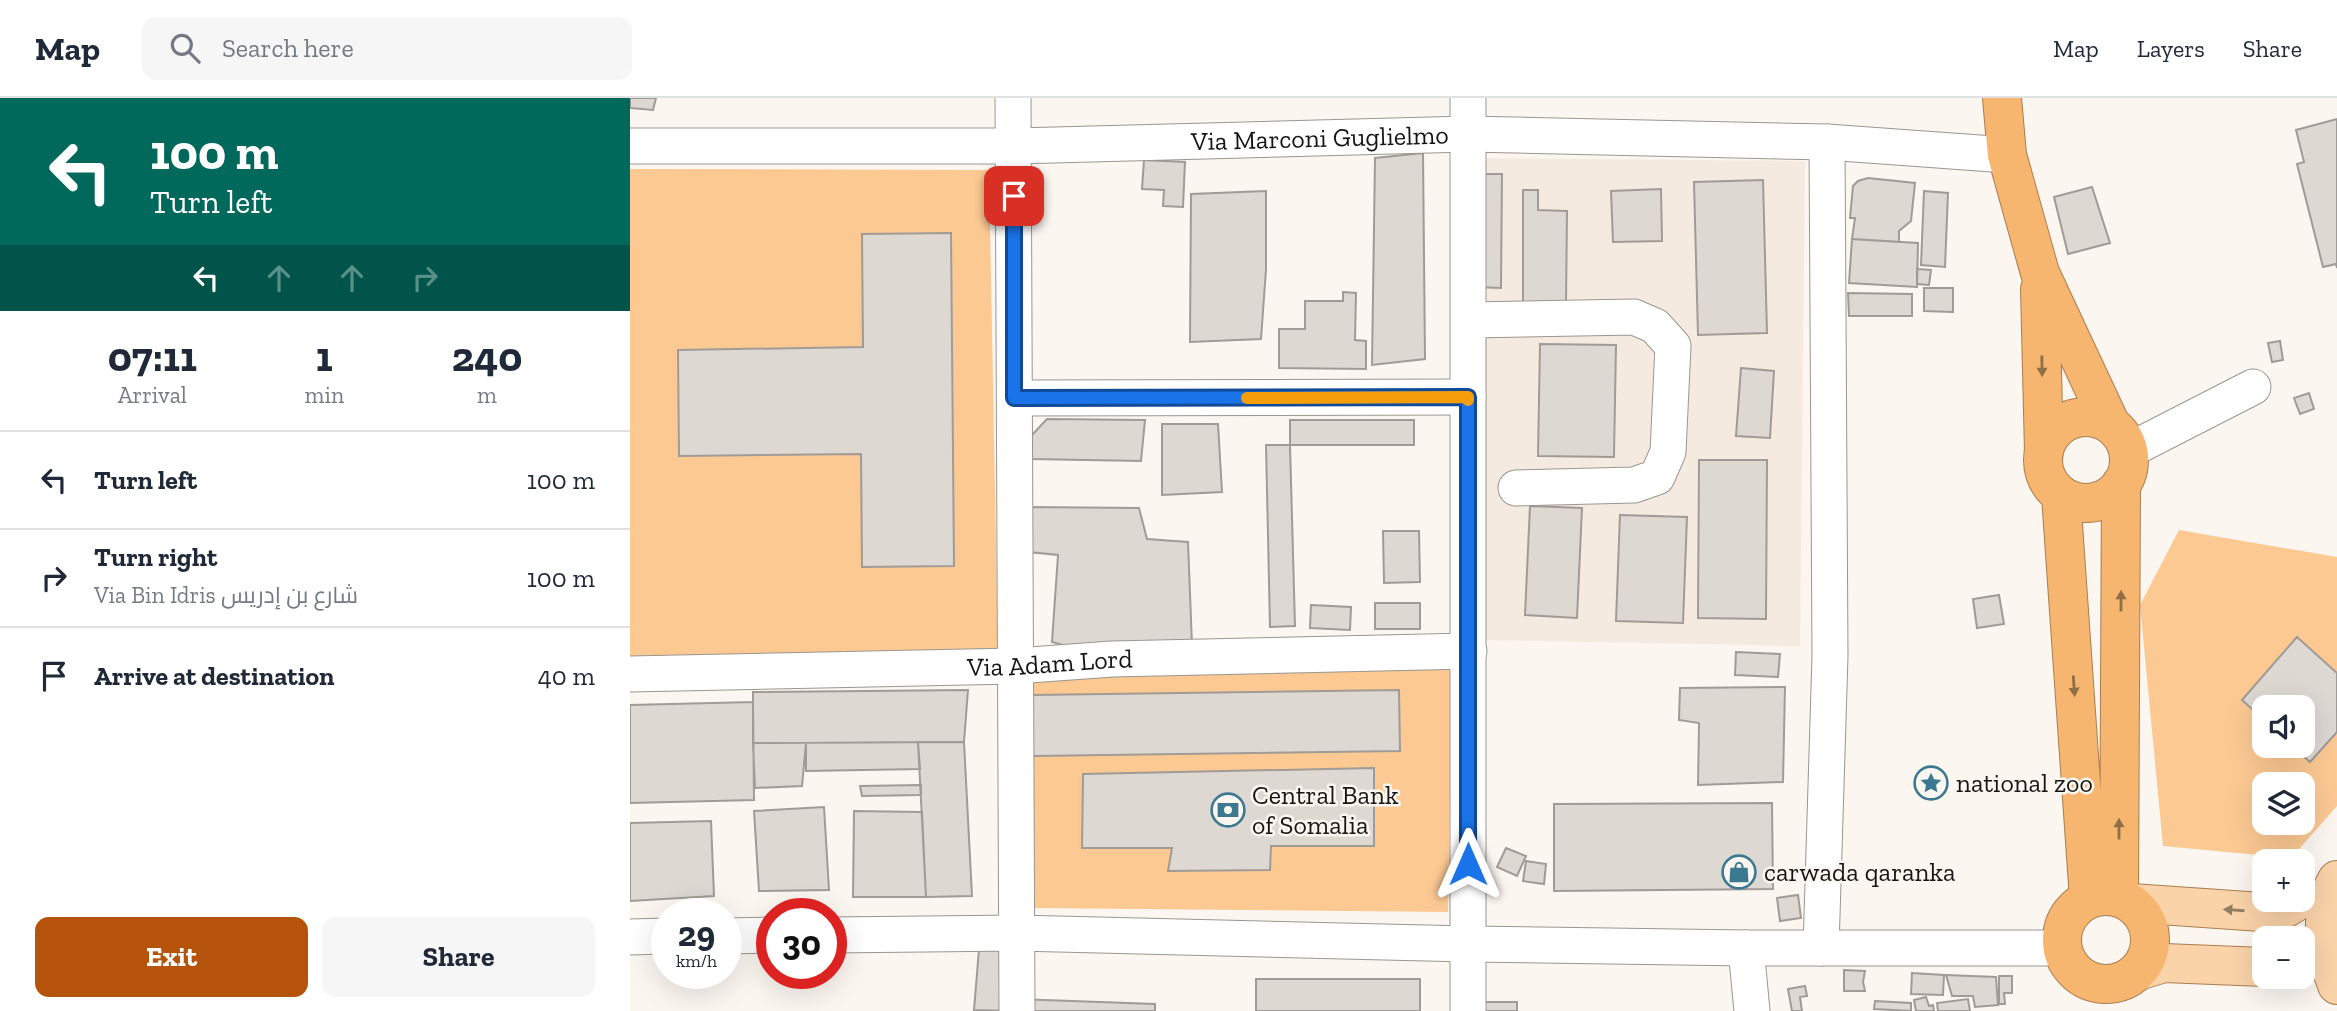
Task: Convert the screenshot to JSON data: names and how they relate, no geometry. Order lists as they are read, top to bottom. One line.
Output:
{"streets":{"street":["Via Marconi Guglielmo","Via Adam Lord"]},"places":{"place":["national zoo"],"bank":["Central Bank of Somalia"],"shop":["carwada qaranka"]},"page":{"header":"Map","search":"Search here","nav":["Map","Layers","Share"],"turn":["100 m","Turn left"],"eta":["07:11","Arrival","1","min","240","m"],"list":[{"name":"Turn left","value":"100 m"},{"name":"Turn right","note":"Via Bin Idris شارع بن إدريس","value":"100 m"},{"name":"Arrive at destination","value":"40 m"}],"map_buttons":["+","−"],"speed":"29 km/h","limit":"30","buttons":["Exit","Share"]}}
